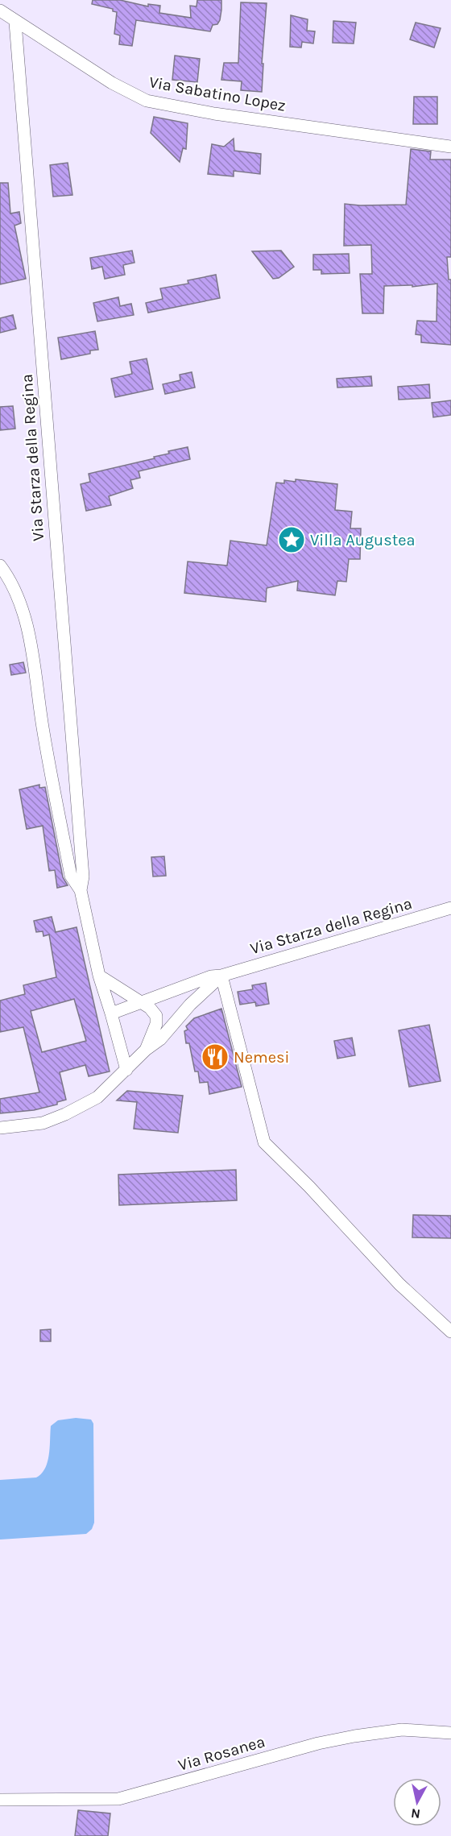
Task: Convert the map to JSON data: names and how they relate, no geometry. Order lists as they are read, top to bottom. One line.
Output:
{"streets":{"street":["Via Sabatino Lopez","Via Starza della Regina","Via Rosanea"]},"crossings":[["Via Sabatino Lopez","Via Starza della Regina"]],"places":{"place":["Villa Augustea"],"restaurant":["Nemesi"]},"north":"bottom"}
